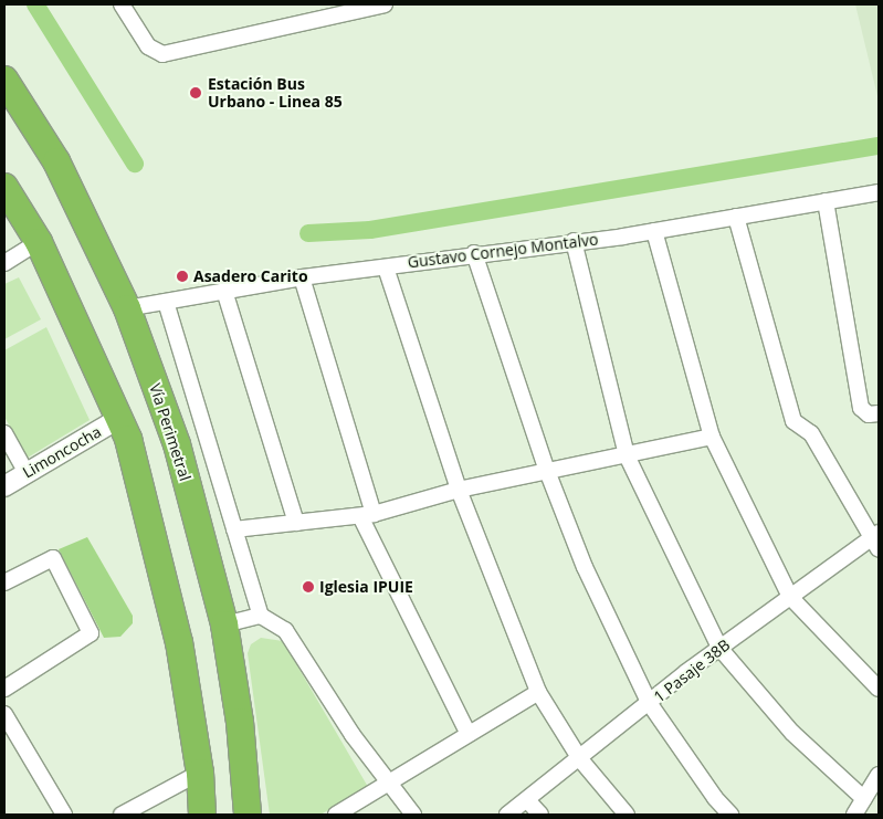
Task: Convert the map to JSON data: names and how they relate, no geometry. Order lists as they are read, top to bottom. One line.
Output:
{"streets":{"highway":["Vía Perimetral"],"street":["Gustavo Cornejo Montalvo","Limoncocha","1 Pasaje 38B"]},"crossings":[["Gustavo Cornejo Montalvo","Vía Perimetral"]],"places":["Estación Bus Urbano - Linea 85","Asadero Carito","Iglesia IPUIE"]}
